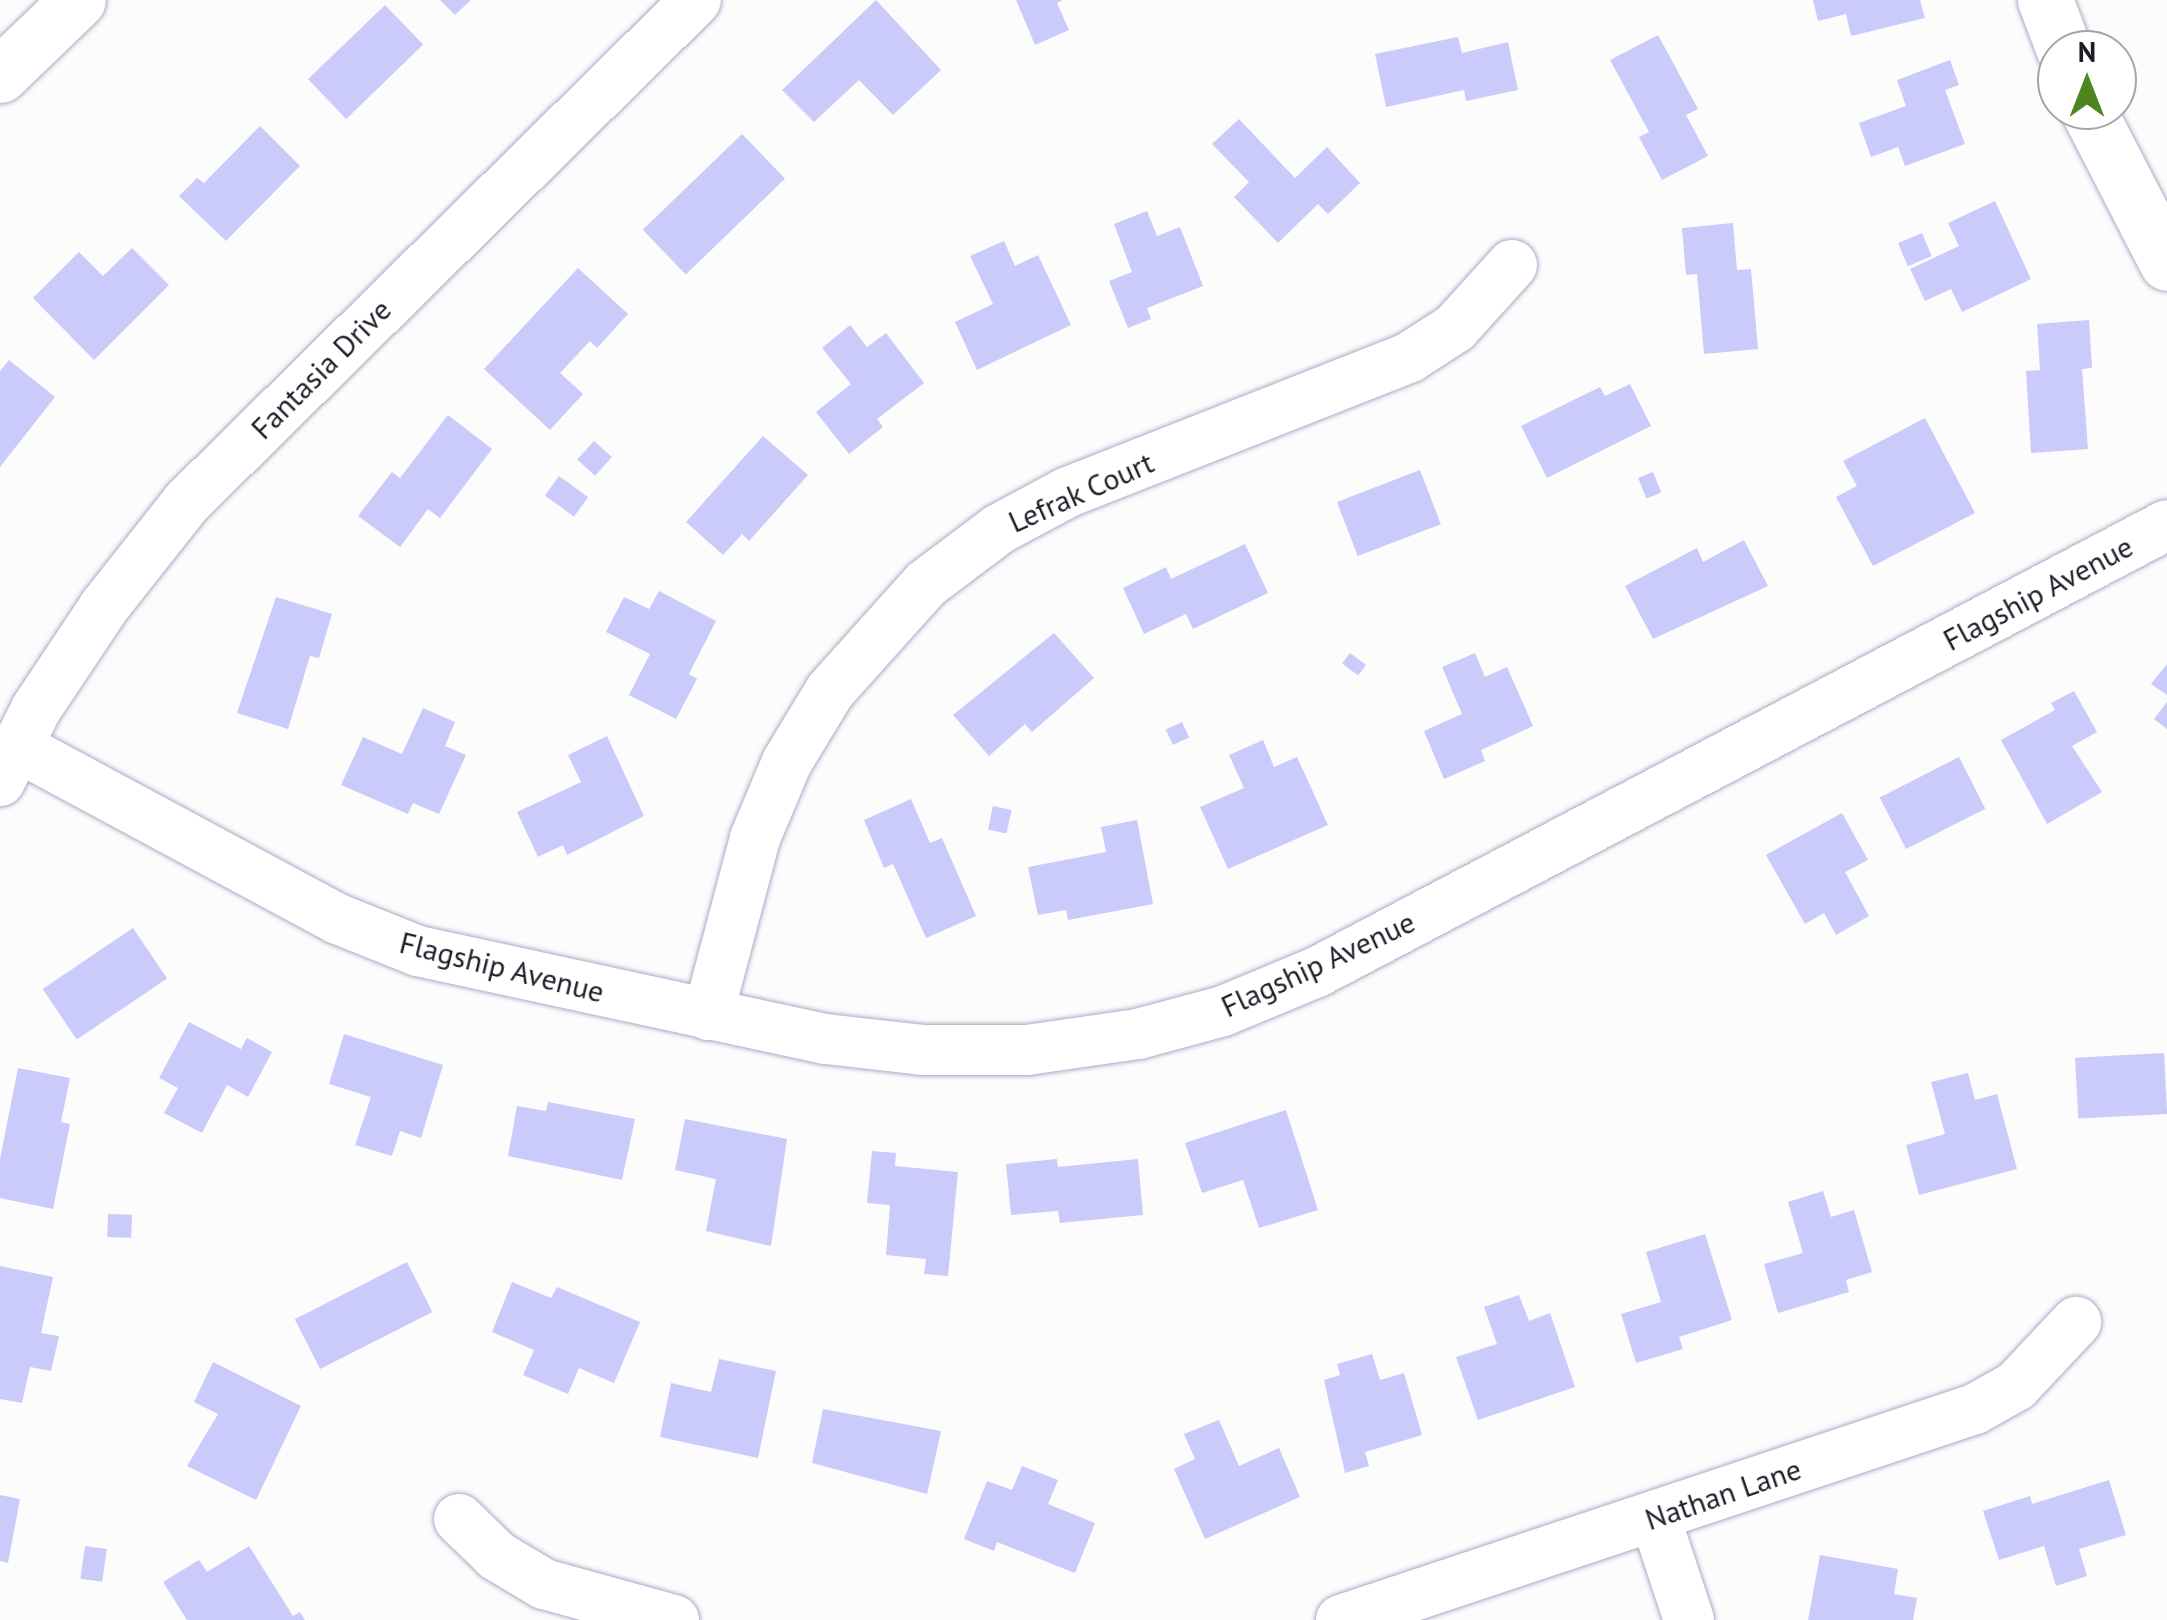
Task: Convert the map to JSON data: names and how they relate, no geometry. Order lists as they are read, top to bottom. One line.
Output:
{"streets":{"street":["Fantasia Drive","Lefrak Court","Flagship Avenue","Nathan Lane"]},"crossings":[["Fantasia Drive","Flagship Avenue"],["Lefrak Court","Flagship Avenue"]],"north":"top"}
